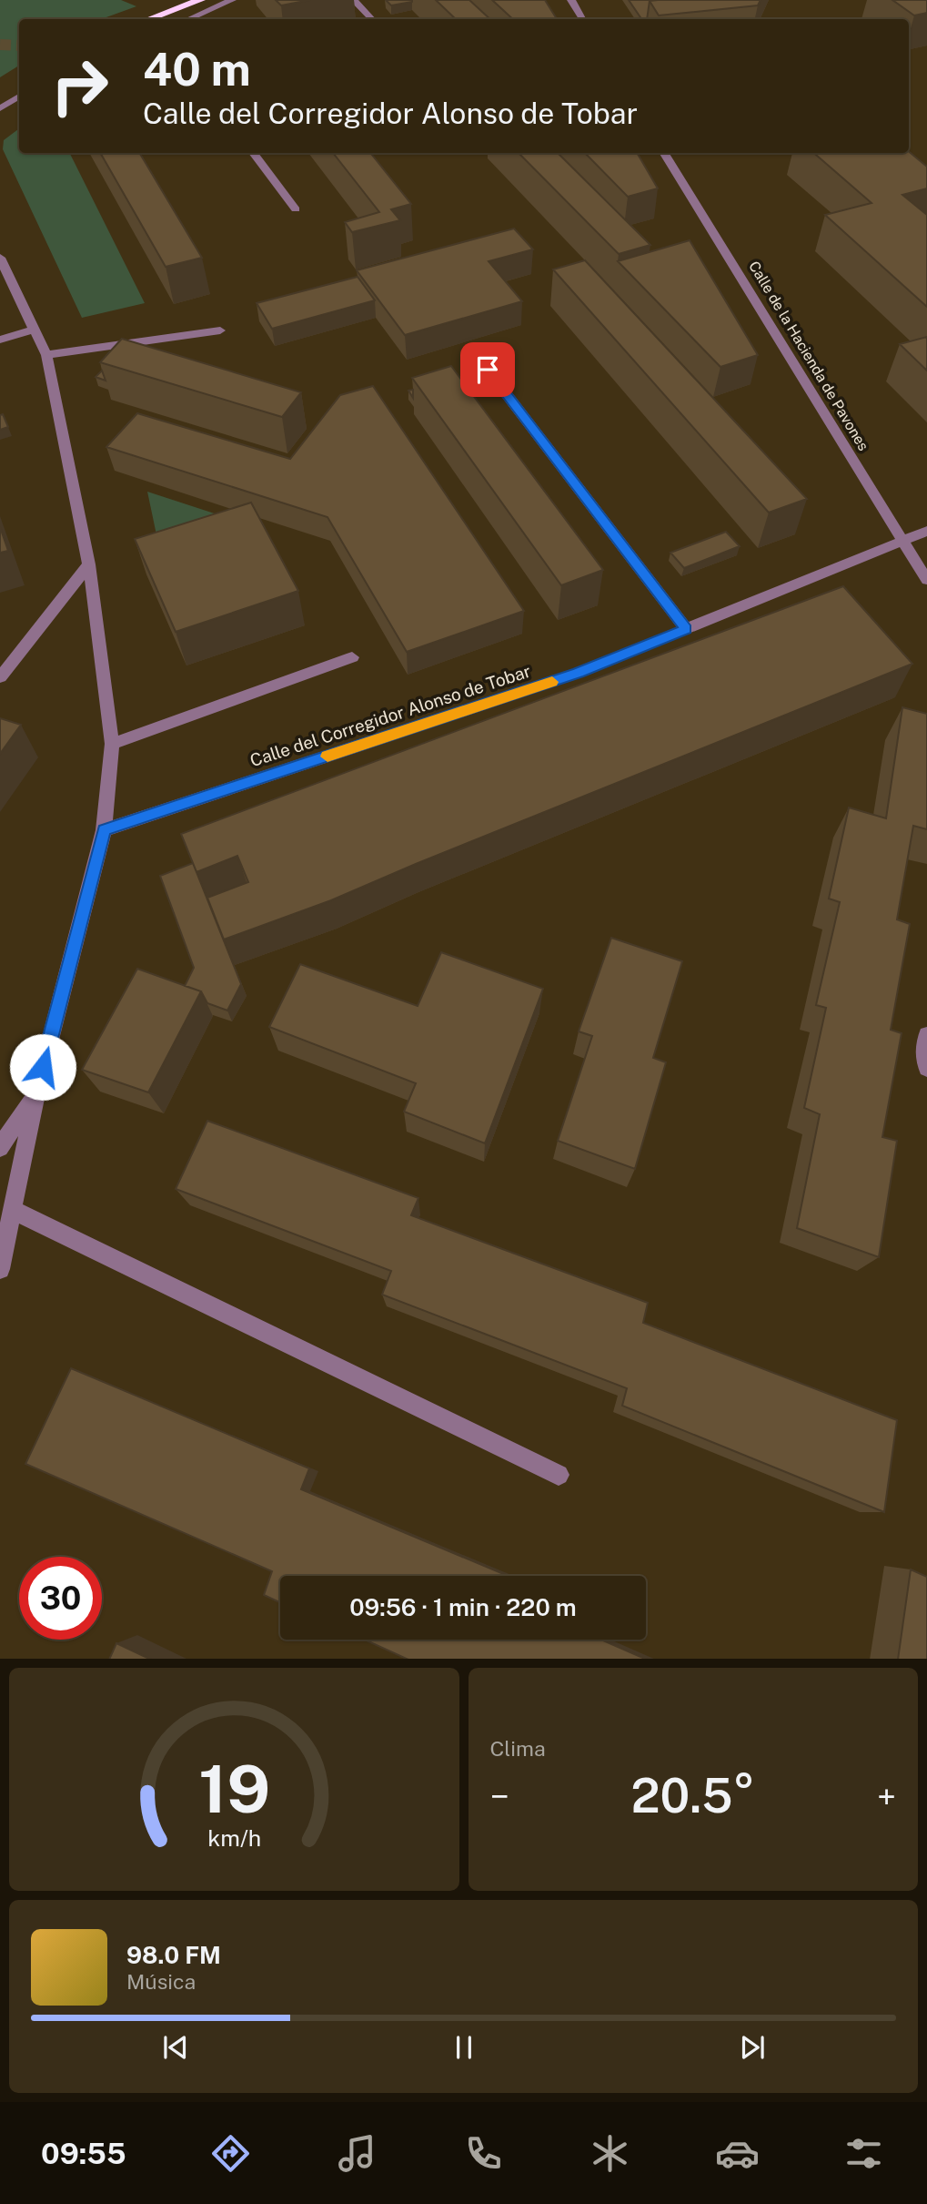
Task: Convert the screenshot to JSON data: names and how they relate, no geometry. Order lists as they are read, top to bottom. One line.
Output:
{"streets":{"street":["Calle de la Hacienda de Pavones","Calle del Corregidor Alonso de Tobar"]},"crossings":[["Calle de la Hacienda de Pavones","Calle del Corregidor Alonso de Tobar"]],"page":{"turn":["40 m","Calle del Corregidor Alonso de Tobar"],"limit":"30","trip":"09:56 · 1 min · 220 m","tile":"Clima","heat":["−","20.5°","+"],"song":["98.0 FM","Música"],"tabs":"09:55","gauge":["19","km/h"]}}
